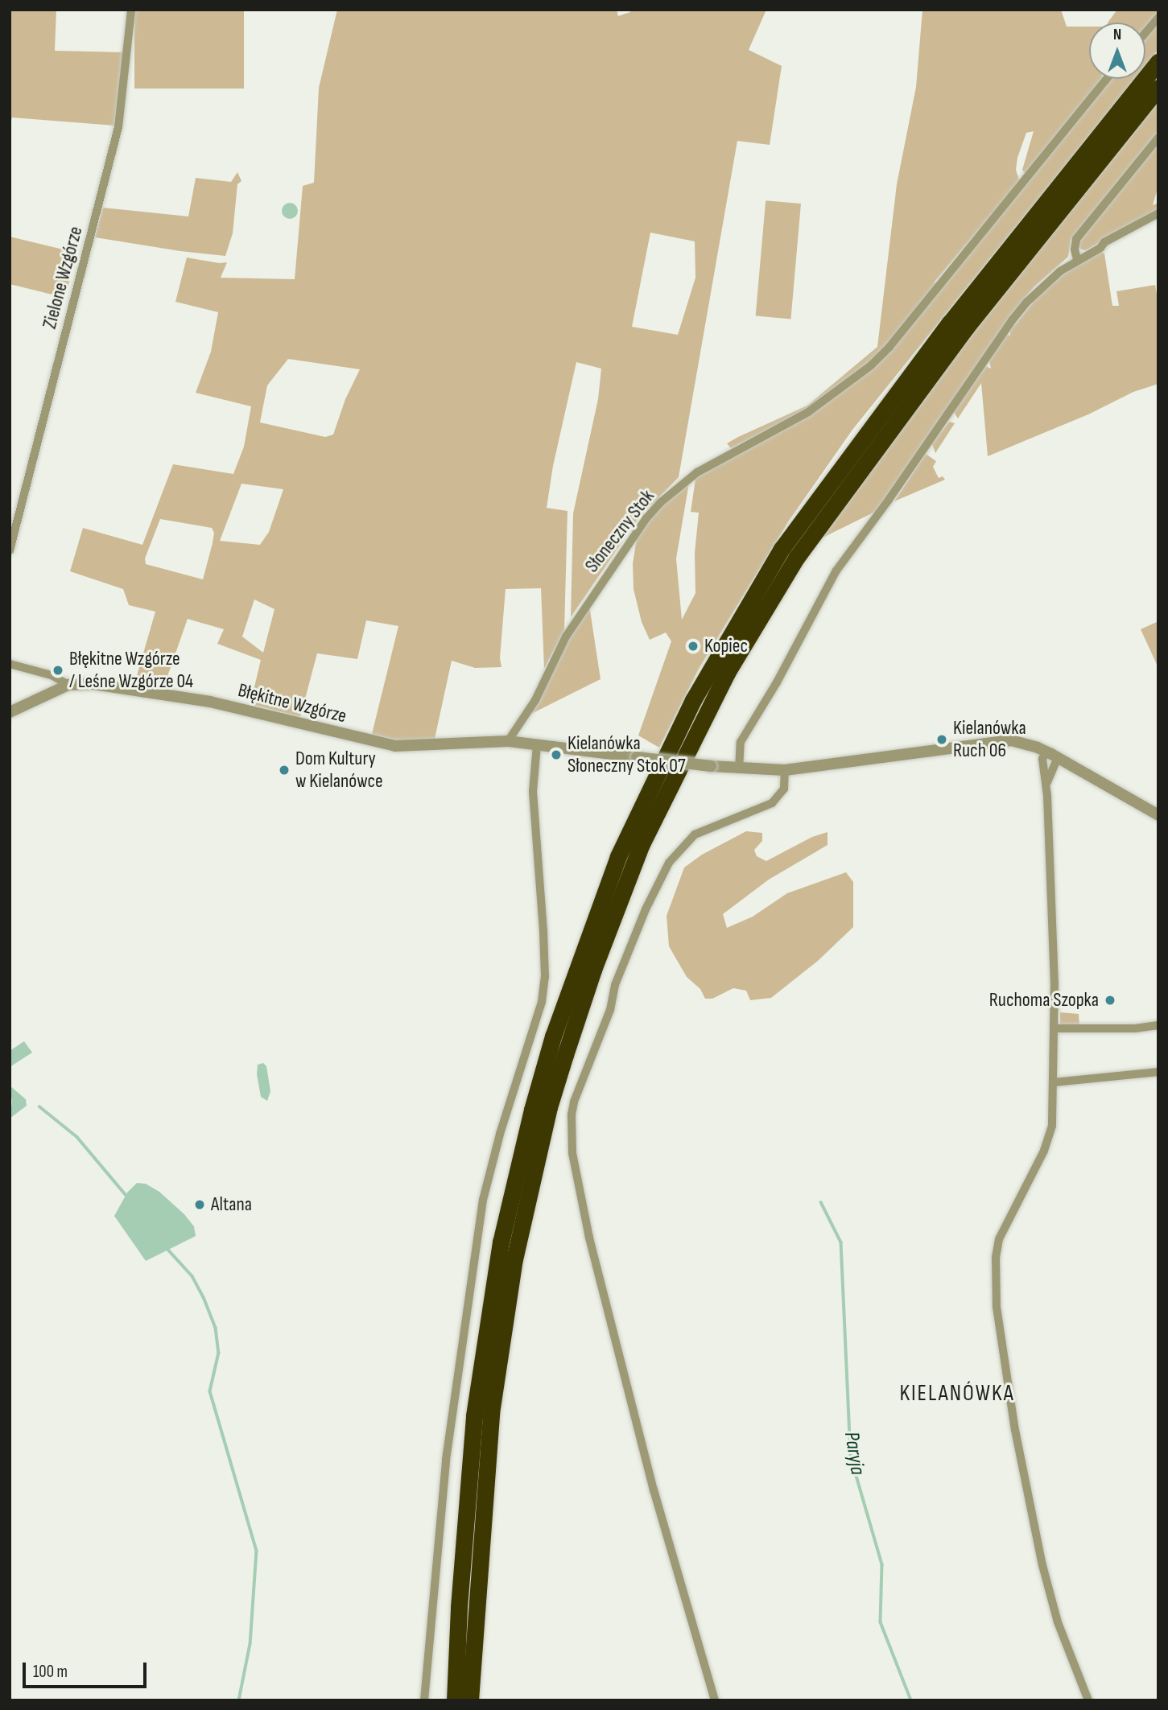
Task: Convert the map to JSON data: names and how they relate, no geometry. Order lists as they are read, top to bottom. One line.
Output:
{"streets":{"street":["Zielone Wzgórze","Słoneczny Stok","Błękitne Wzgórze"]},"crossings":[["Słoneczny Stok","Błękitne Wzgórze"]],"districts":["KIELANÓWKA"],"water":["Paryja"],"places":["Kopiec","Błękitne Wzgórze / Leśne Wzgórze 04","Kielanówka Ruch 06","Kielanówka Słoneczny Stok 07","Dom Kultury w Kielanówce","Ruchoma Szopka","Altana"],"scale_bar":"100 m","north":"top"}
